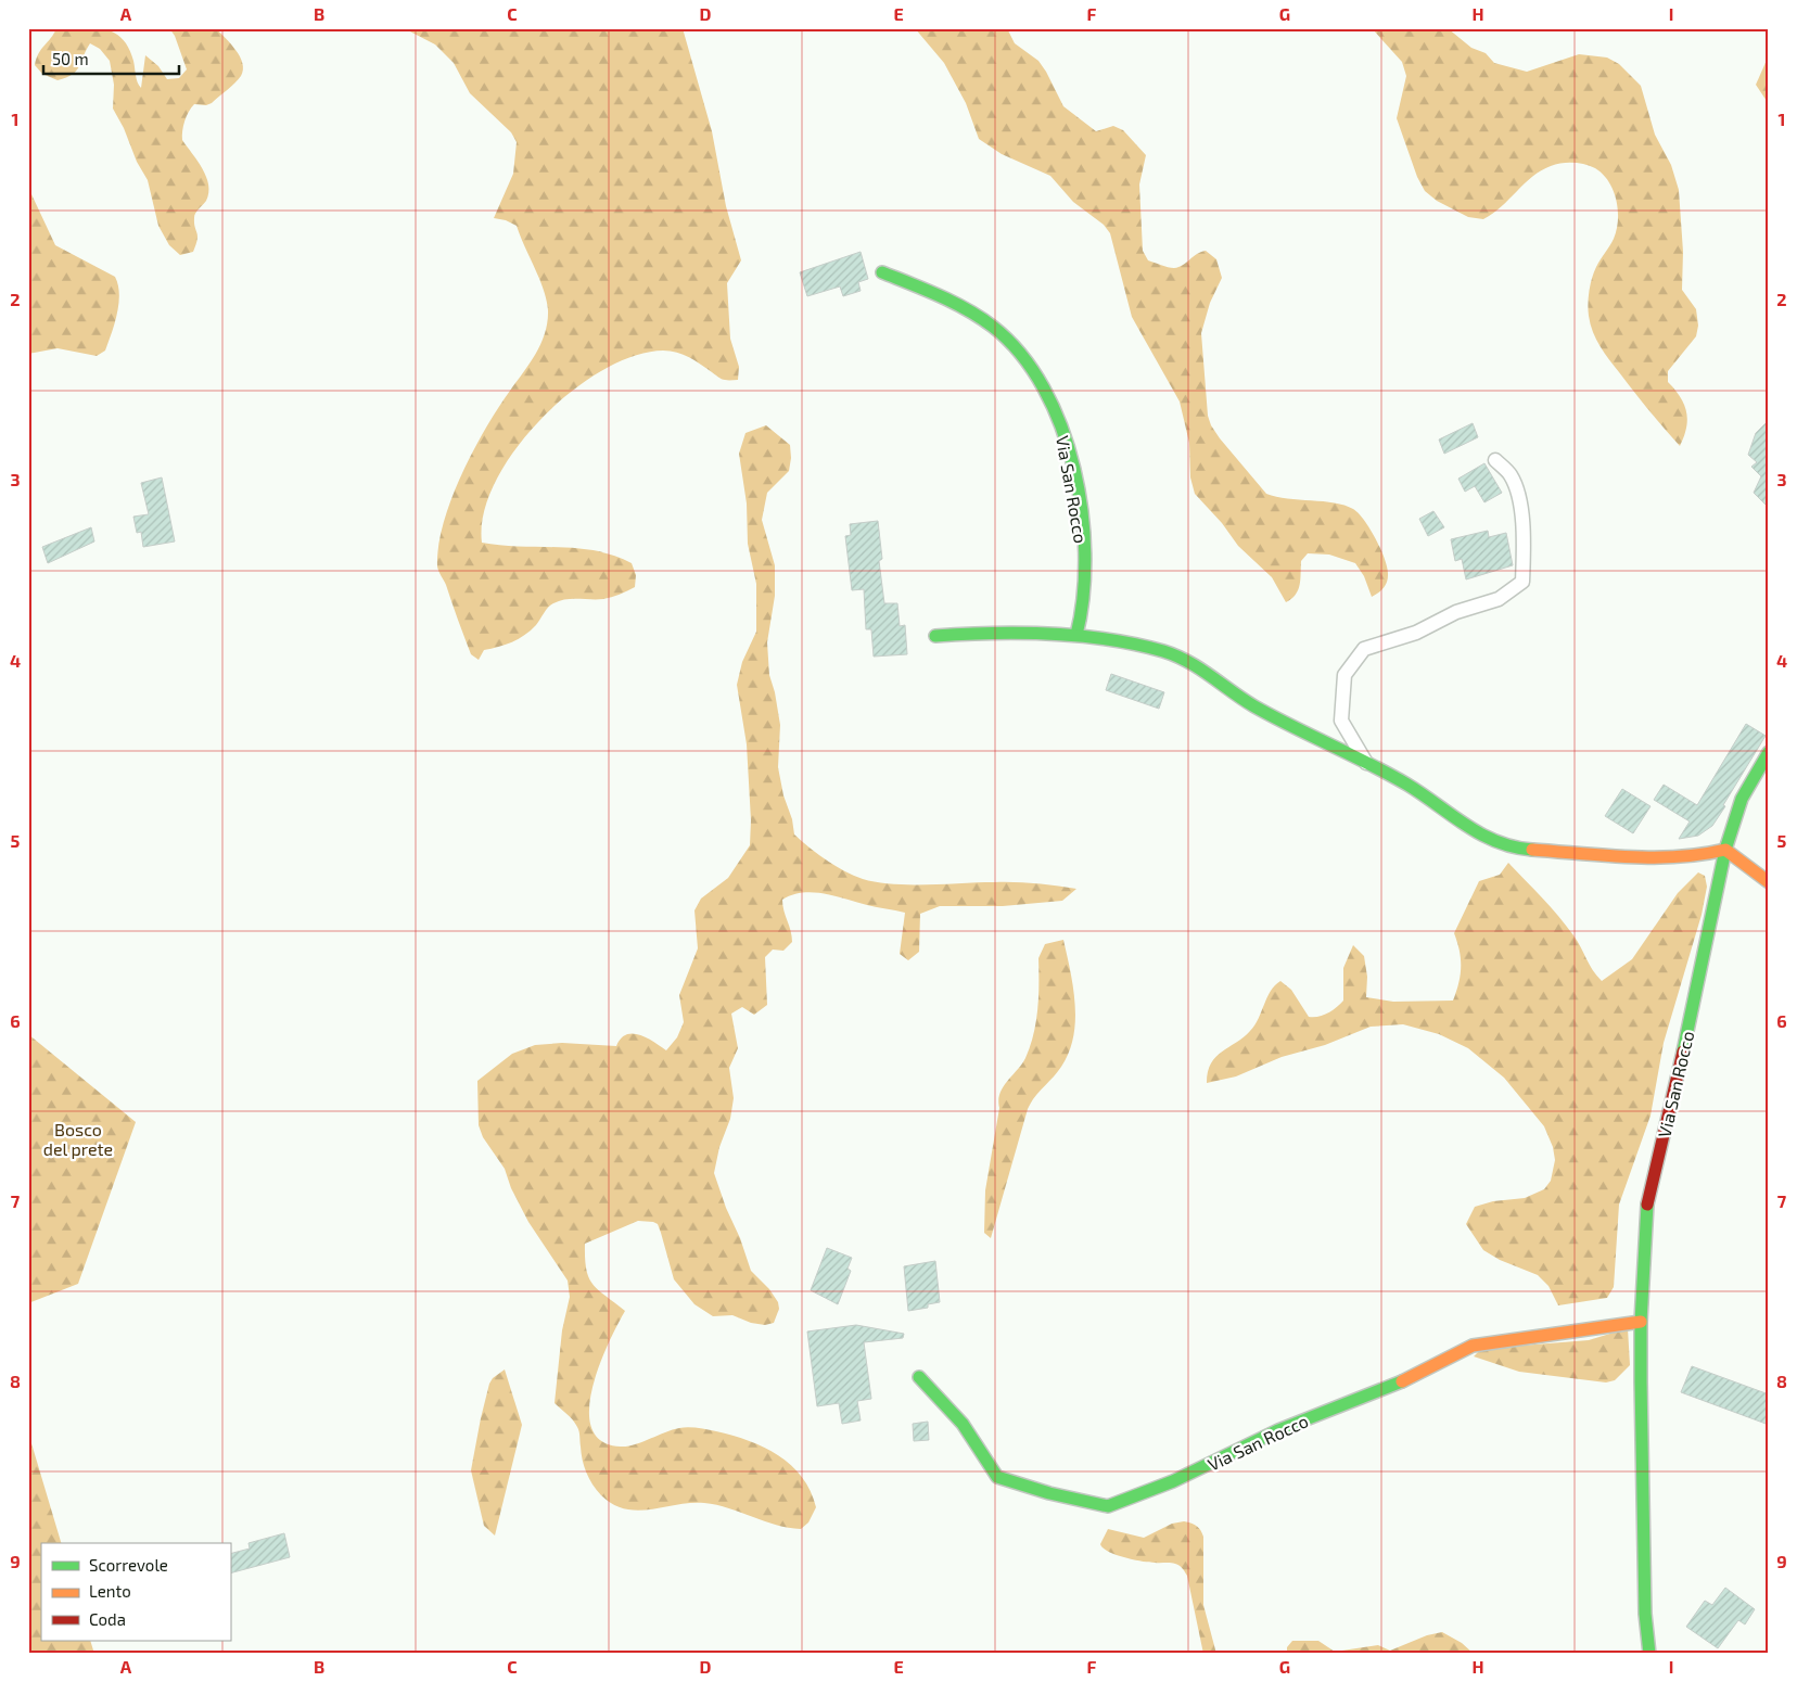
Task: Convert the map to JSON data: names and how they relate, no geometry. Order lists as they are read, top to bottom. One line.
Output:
{"streets":{"street":["Via San Rocco"]},"parks":["Bosco del prete"],"legend":["Scorrevole","Lento","Coda"],"scale_bar":"50 m","grid":{"columns":["A","B","C","D","E","F","G","H","I"],"rows":["1","2","3","4","5","6","7","8","9"]}}
